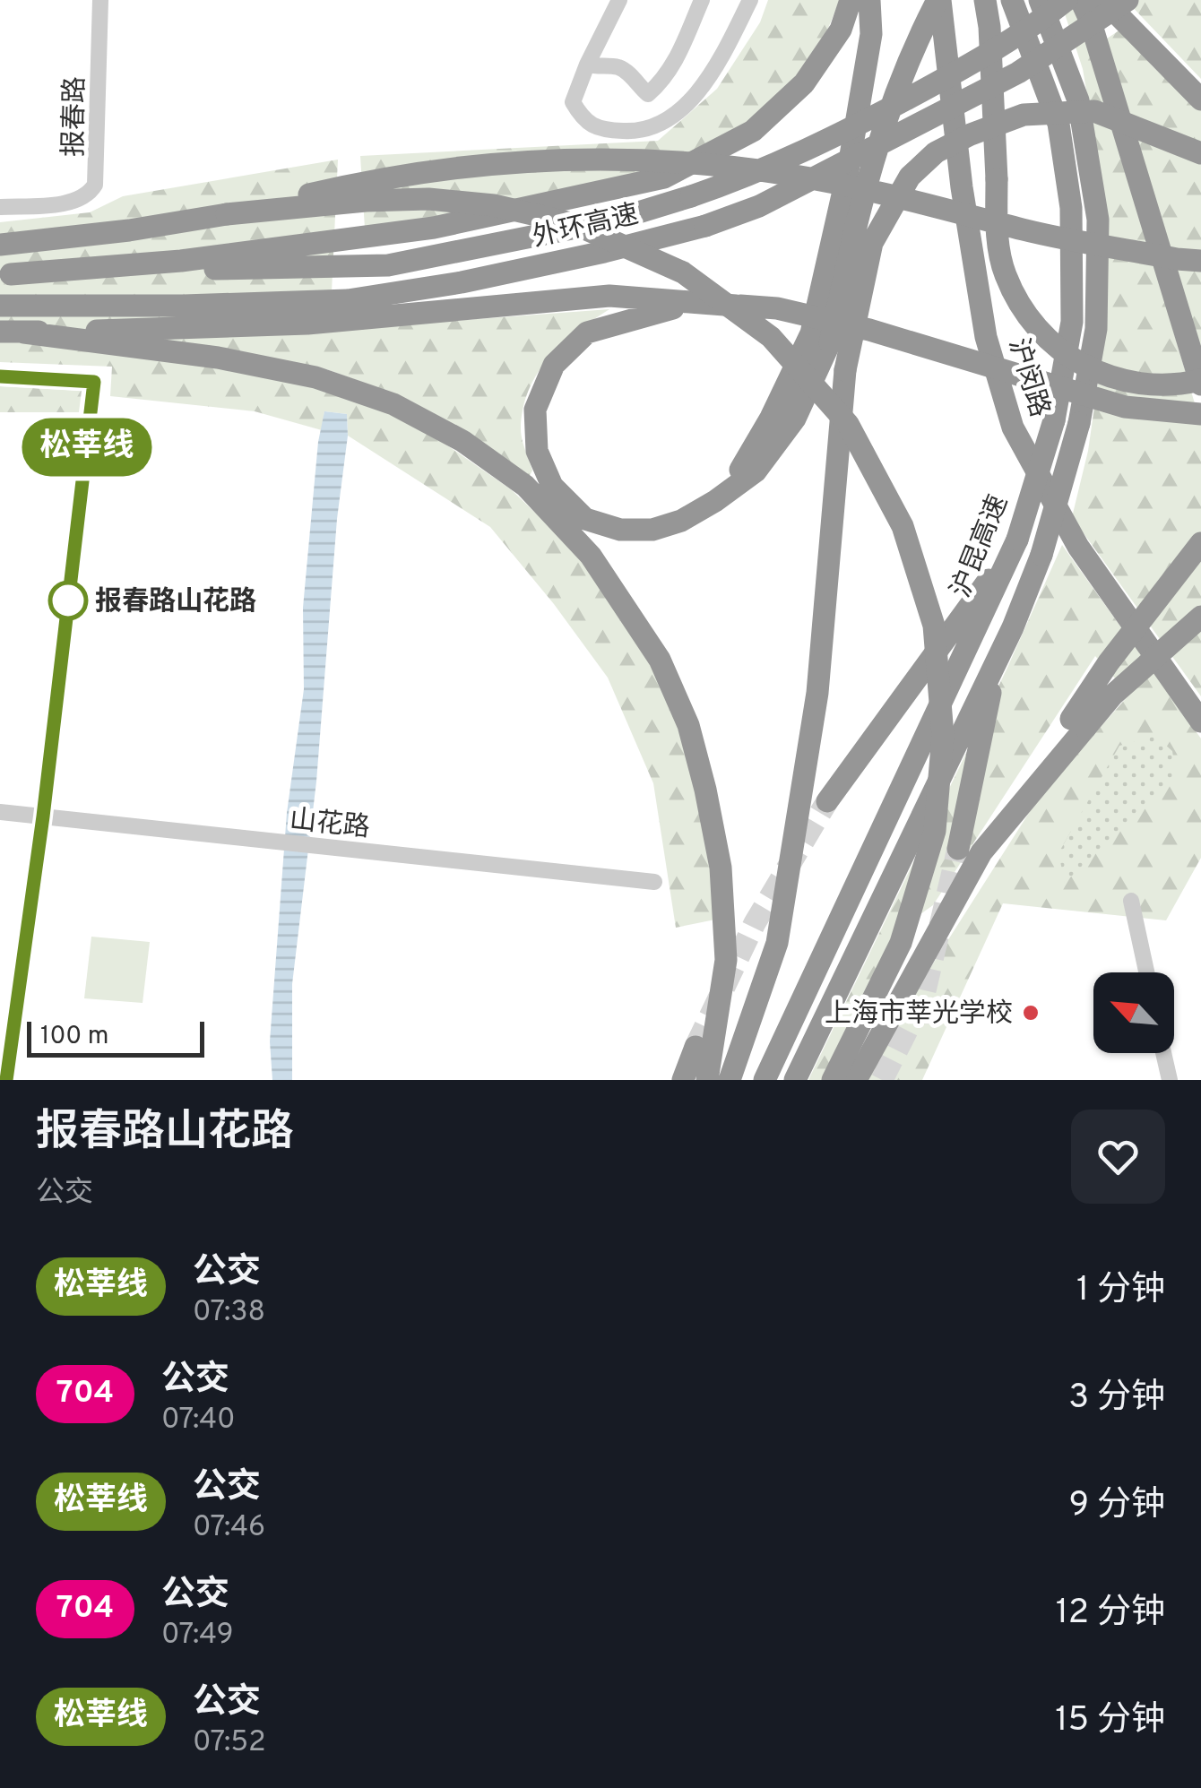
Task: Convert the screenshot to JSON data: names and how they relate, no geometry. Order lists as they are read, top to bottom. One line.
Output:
{"streets":{"highway":["外环高速","沪闵路","沪昆高速"],"street":["报春路","山花路"]},"places":["报春路山花路","上海市莘光学校"],"lines":["bus line 松莘线"],"scale_bar":"100 m","north":"top left","page":{"on_map":"松莘线","scale":"100 m","heading":["报春路山花路","公交"],"list":[{"mark":"松莘线","name":"公交","note":"07:38","value":"1 分钟"},{"mark":"704","name":"公交","note":"07:40","value":"3 分钟"},{"mark":"松莘线","name":"公交","note":"07:46","value":"9 分钟"},{"mark":"704","name":"公交","note":"07:49","value":"12 分钟"},{"mark":"松莘线","name":"公交","note":"07:52","value":"15 分钟"}]}}
